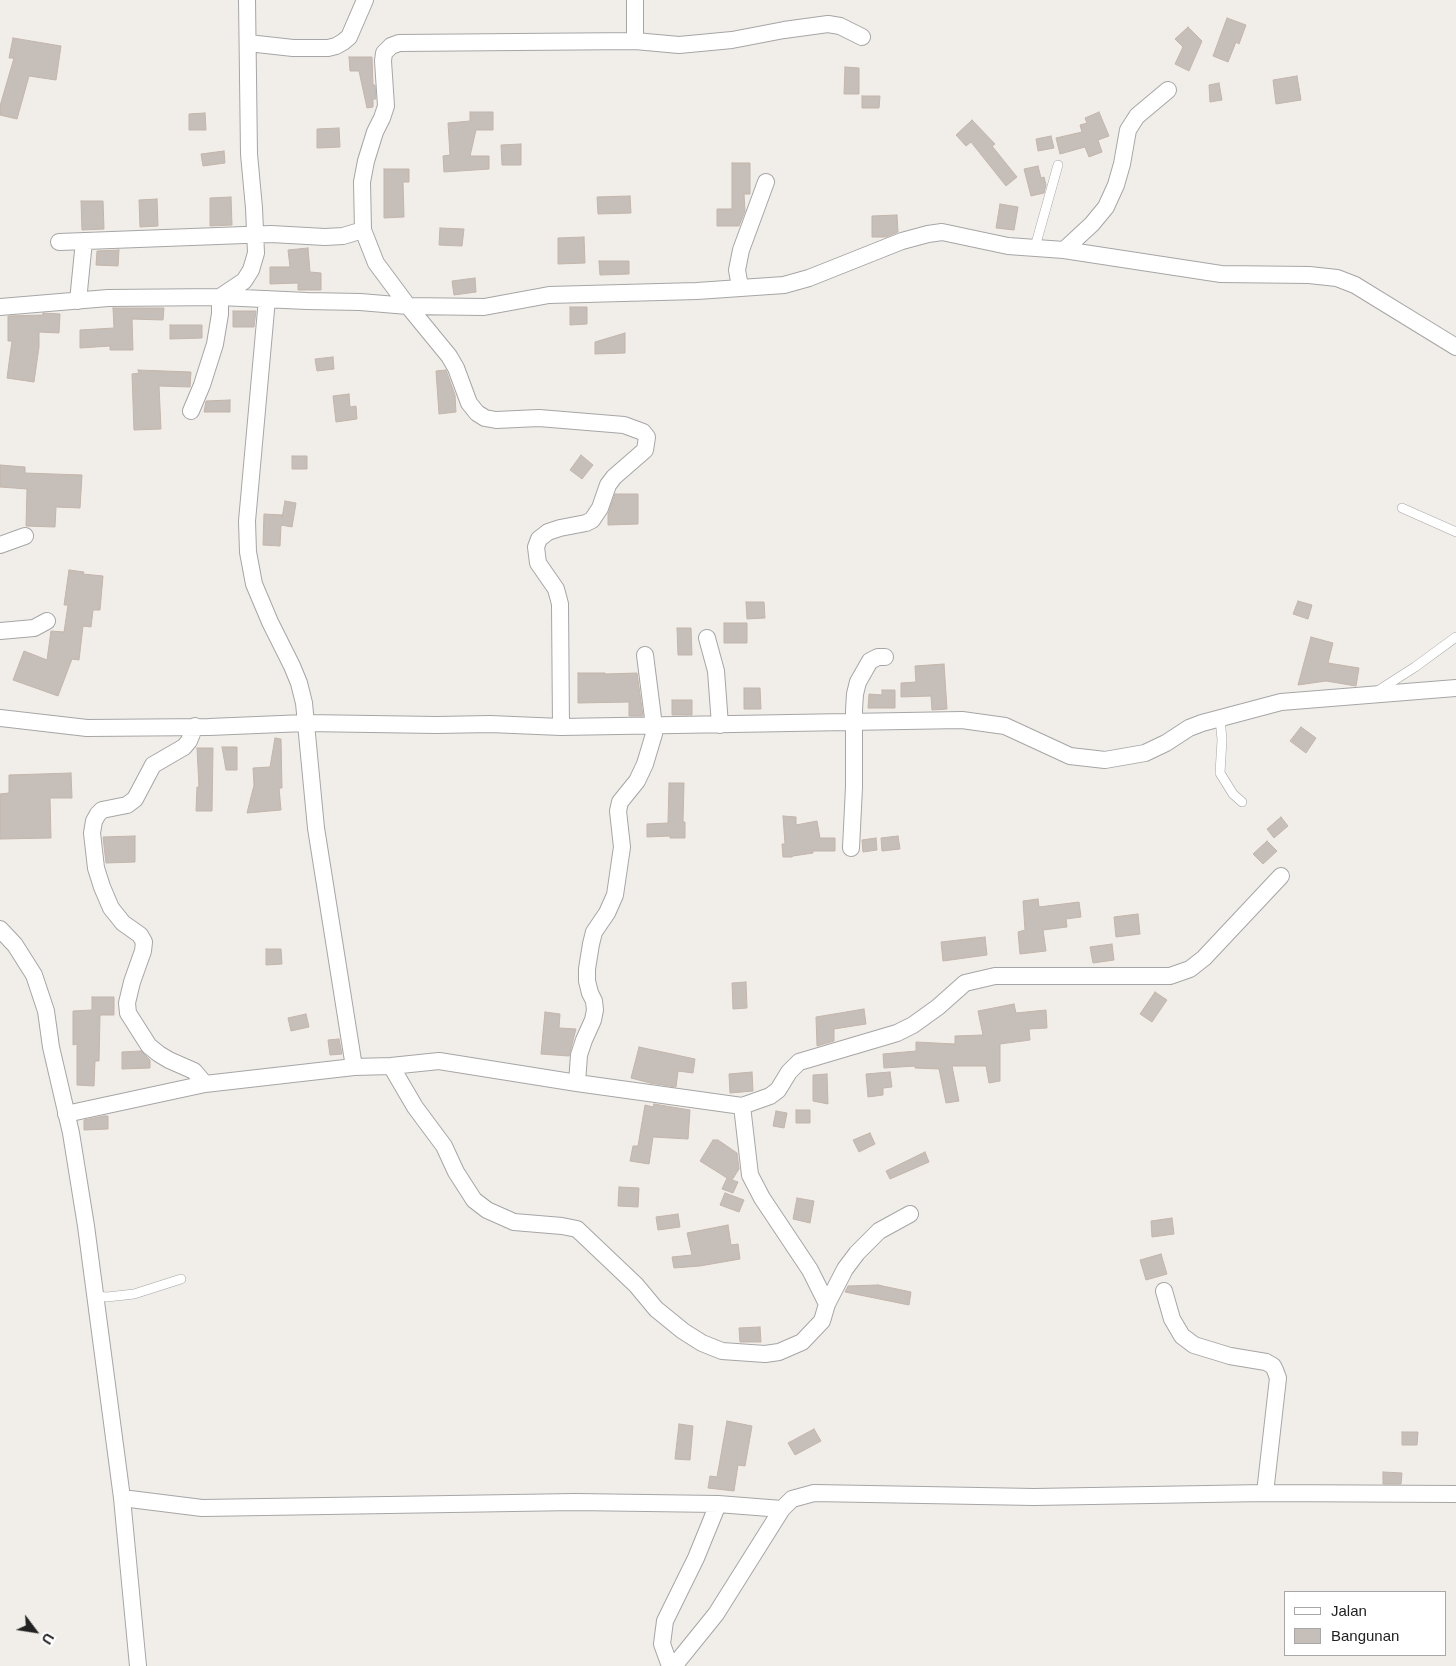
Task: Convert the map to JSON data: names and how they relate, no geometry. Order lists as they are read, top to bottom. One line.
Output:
{"legend":["Jalan","Bangunan"],"north":"bottom right"}
